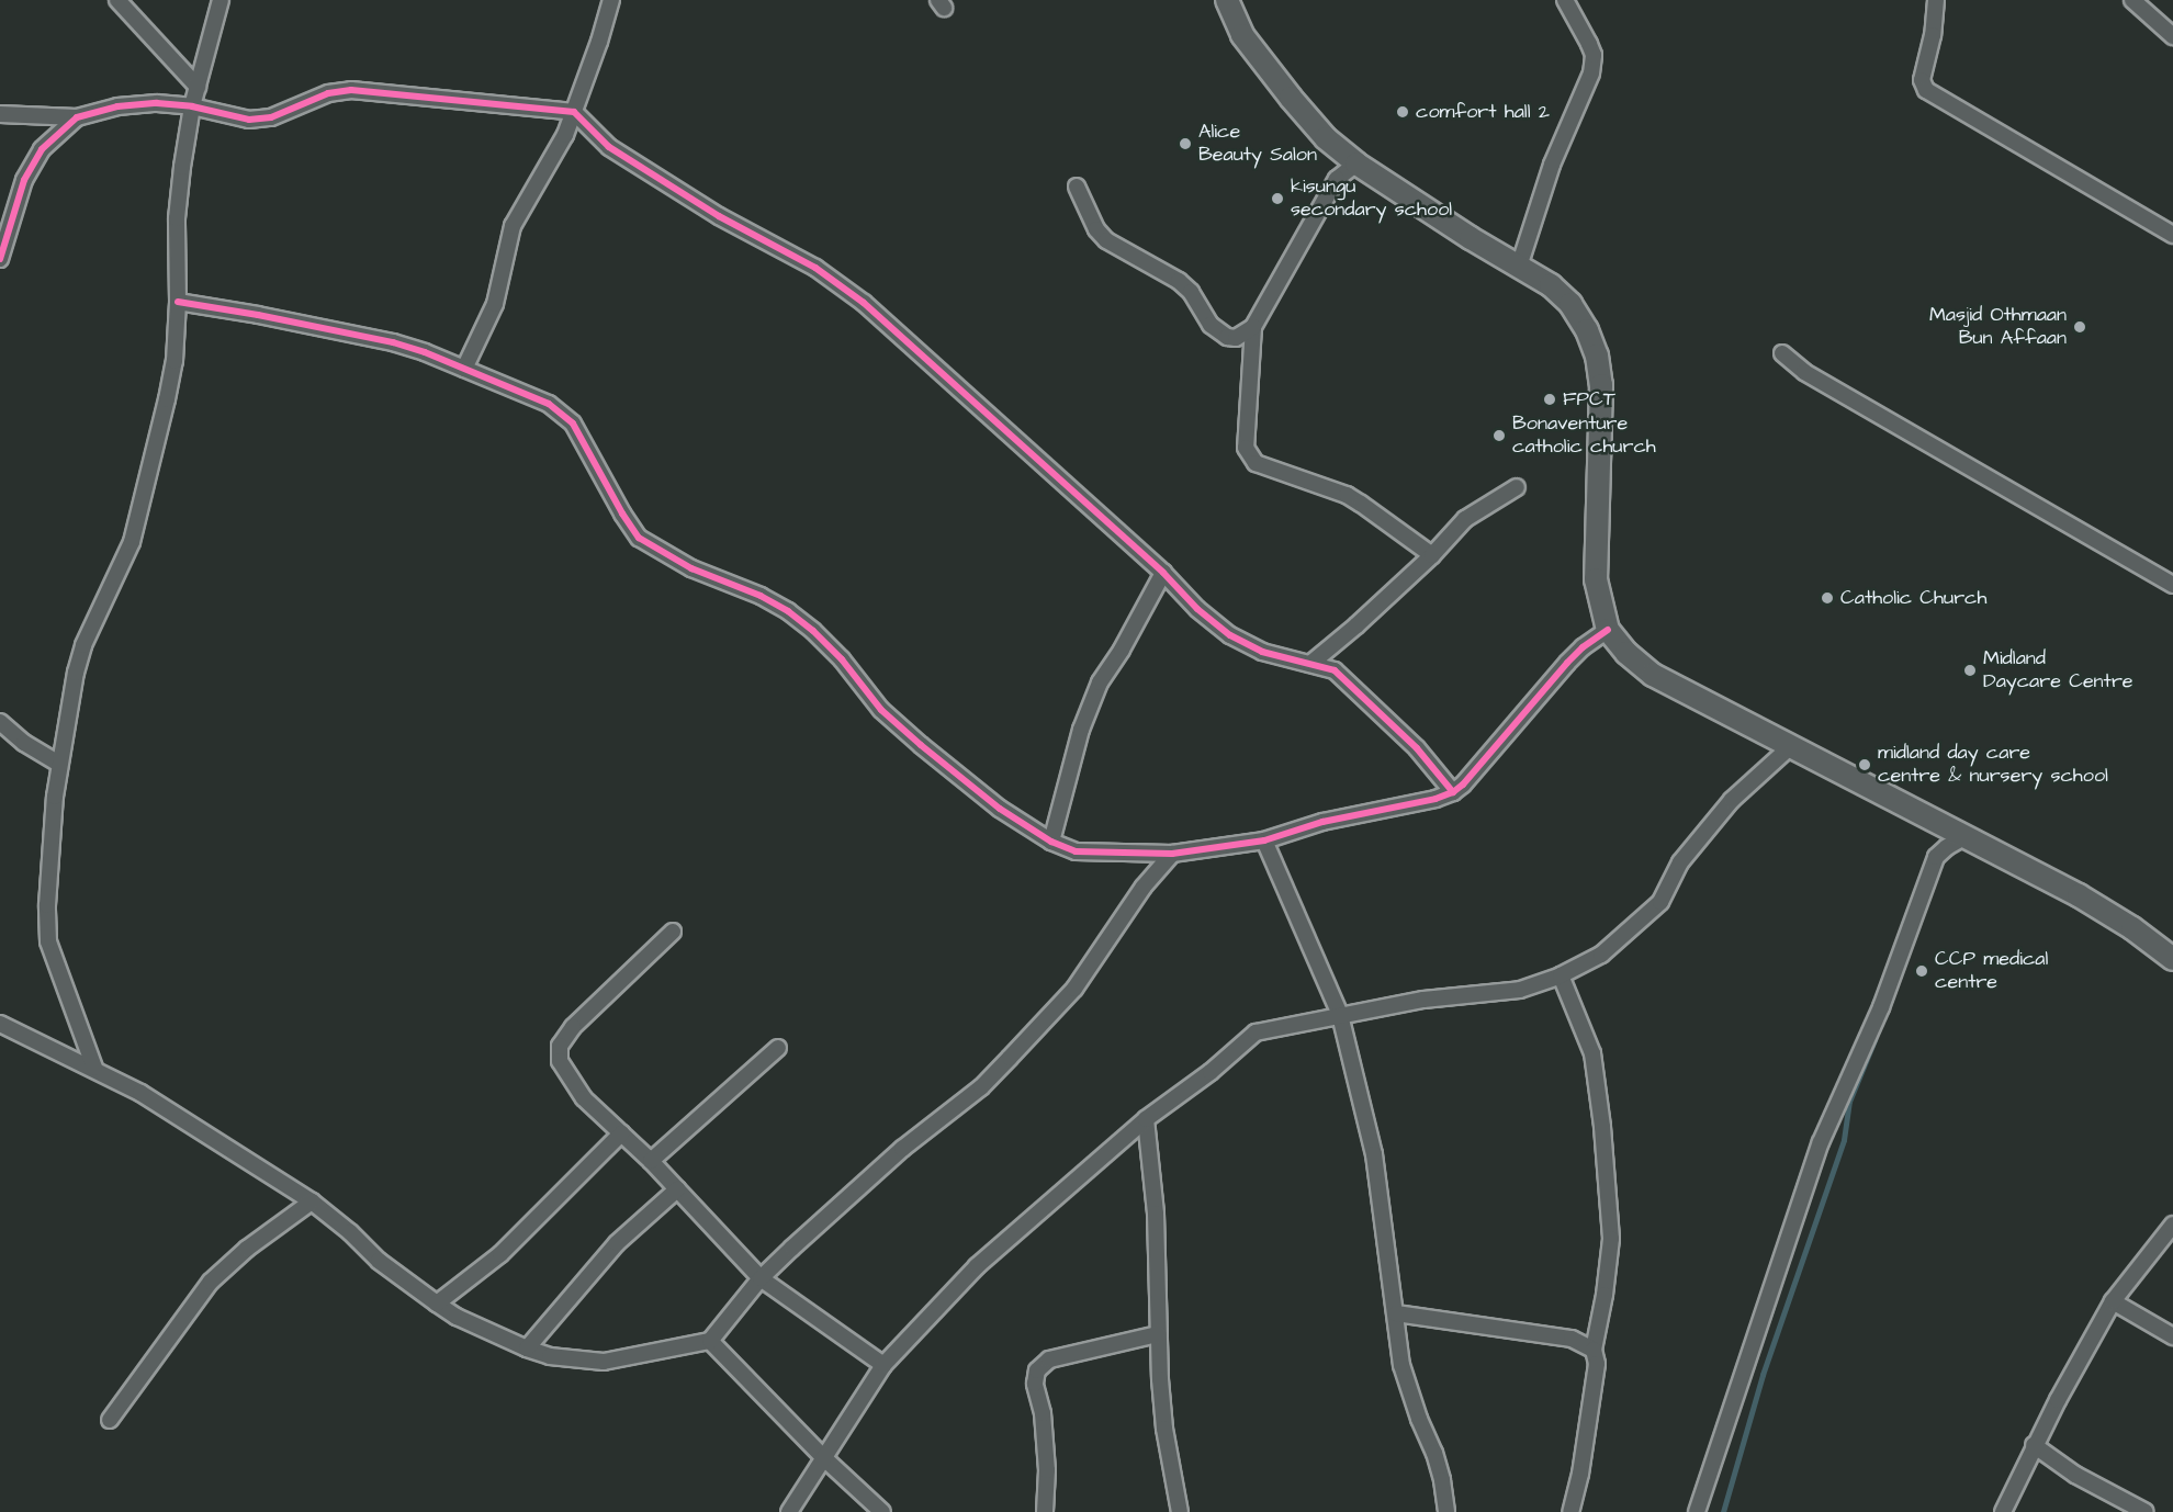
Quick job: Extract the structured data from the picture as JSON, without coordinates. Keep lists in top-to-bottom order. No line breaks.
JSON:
{"places":["comfort hall 2","Alice Beauty Salon","kisungu secondary school","Masjid Othmaan Bun Affaan","FPCT","Bonaventure catholic church","Catholic Church","Midland Daycare Centre","midland day care centre & nursery school","CCP medical centre"]}
